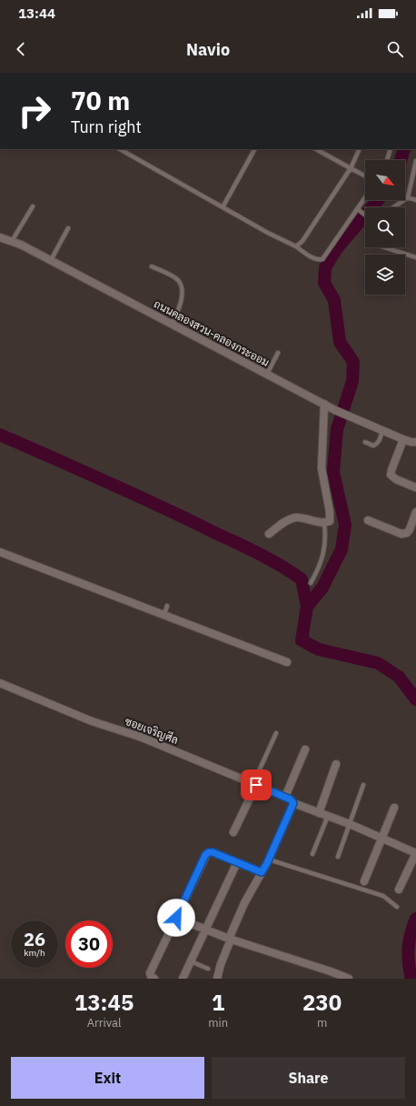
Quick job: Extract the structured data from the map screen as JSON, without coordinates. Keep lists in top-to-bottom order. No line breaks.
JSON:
{"streets":{"street":["ถนนคลองสวน-คลองกระออม","ซอยเจริญศีล"]},"north":"bottom right","page":{"status":"13:44","header":"Navio","turn":["70 m","Turn right"],"speed":"26 km/h","limit":"30","eta":["13:45","Arrival","1","min","230","m"],"buttons":["Exit","Share"]}}
